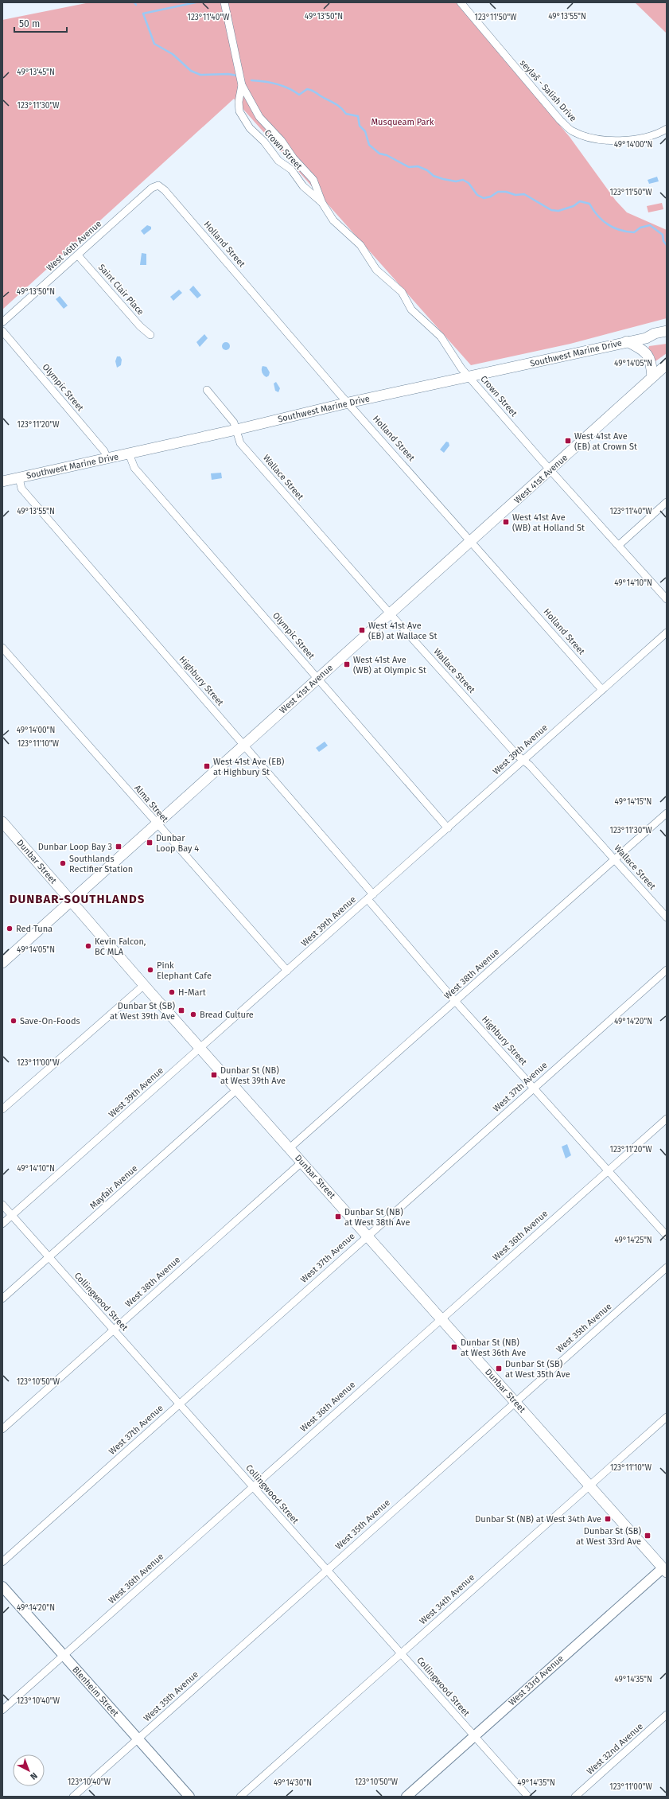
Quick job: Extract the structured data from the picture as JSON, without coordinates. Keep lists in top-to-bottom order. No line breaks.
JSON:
{"streets":{"main road":["Southwest Marine Drive","West 41st Avenue","Dunbar Street"],"street":["seyləš - Salish Drive","Crown Street","Holland Street","West 46th Avenue","Saint Clair Place","Olympic Street","Wallace Street","Highbury Street","West 39th Avenue","Alma Street","West 38th Avenue","West 37th Avenue","Mayfair Avenue","West 36th Avenue","Collingwood Street","West 35th Avenue","West 34th Avenue","West 33rd Avenue","Blenheim Street","West 32nd Avenue"]},"crossings":[["Crown Street","Southwest Marine Drive"],["Crown Street","West 41st Avenue"],["Holland Street","West 46th Avenue"],["Holland Street","Southwest Marine Drive"],["Holland Street","West 41st Avenue"],["Holland Street","West 39th Avenue"],["West 46th Avenue","Saint Clair Place"],["Southwest Marine Drive","Olympic Street"],["Southwest Marine Drive","Wallace Street"],["Southwest Marine Drive","Highbury Street"],["Olympic Street","West 41st Avenue"],["Olympic Street","West 39th Avenue"],["Wallace Street","West 41st Avenue"],["Wallace Street","West 39th Avenue"],["Wallace Street","West 38th Avenue"],["West 41st Avenue","Highbury Street"],["West 41st Avenue","Alma Street"],["West 41st Avenue","Dunbar Street"],["Highbury Street","West 39th Avenue"],["Highbury Street","West 38th Avenue"],["Highbury Street","West 37th Avenue"],["Highbury Street","West 36th Avenue"],["West 39th Avenue","Alma Street"],["West 39th Avenue","Dunbar Street"],["West 39th Avenue","Collingwood Street"],["Dunbar Street","West 38th Avenue"],["Dunbar Street","West 37th Avenue"],["Dunbar Street","Mayfair Avenue"],["Dunbar Street","West 36th Avenue"],["Dunbar Street","West 35th Avenue"],["Dunbar Street","West 34th Avenue"],["Dunbar Street","West 33rd Avenue"],["West 38th Avenue","Collingwood Street"],["West 37th Avenue","Collingwood Street"],["Mayfair Avenue","Collingwood Street"],["West 36th Avenue","Collingwood Street"],["West 36th Avenue","Blenheim Street"],["Collingwood Street","West 35th Avenue"],["Collingwood Street","West 34th Avenue"],["Collingwood Street","West 33rd Avenue"],["West 35th Avenue","Blenheim Street"]],"districts":["DUNBAR-SOUTHLANDS"],"parks":["Musqueam Park"],"places":{"transit":["West 41st Ave (EB) at Crown St","West 41st Ave (WB) at Holland St","West 41st Ave (EB) at Wallace St","West 41st Ave (WB) at Olympic St","West 41st Ave (EB) at Highbury St","Dunbar Loop Bay 4","Dunbar Loop Bay 3","Dunbar St (SB) at West 39th Ave","Dunbar St (NB) at West 39th Ave","Dunbar St (NB) at West 38th Ave","Dunbar St (NB) at West 36th Ave","Dunbar St (SB) at West 35th Ave","Dunbar St (NB) at West 34th Ave","Dunbar St (SB) at West 33rd Ave"],"other":["Southlands Rectifier Station","Red Tuna","Kevin Falcon, BC MLA","Pink Elephant Cafe","H-Mart","Bread Culture","Save-On-Foods"]},"scale_bar":"50 m","north":"bottom right","coordinates":["49°13'50\"N","49°13'55\"N","123°11'40\"W","123°11'50\"W","49°13'45\"N","123°11'30\"W","49°14'00\"N","49°14'05\"N","123°11'20\"W","49°14'10\"N","123°11'10\"W","49°14'15\"N","49°14'20\"N","123°11'00\"W","49°14'25\"N","123°10'50\"W","49°14'35\"N","123°10'40\"W","49°14'30\"N"]}
